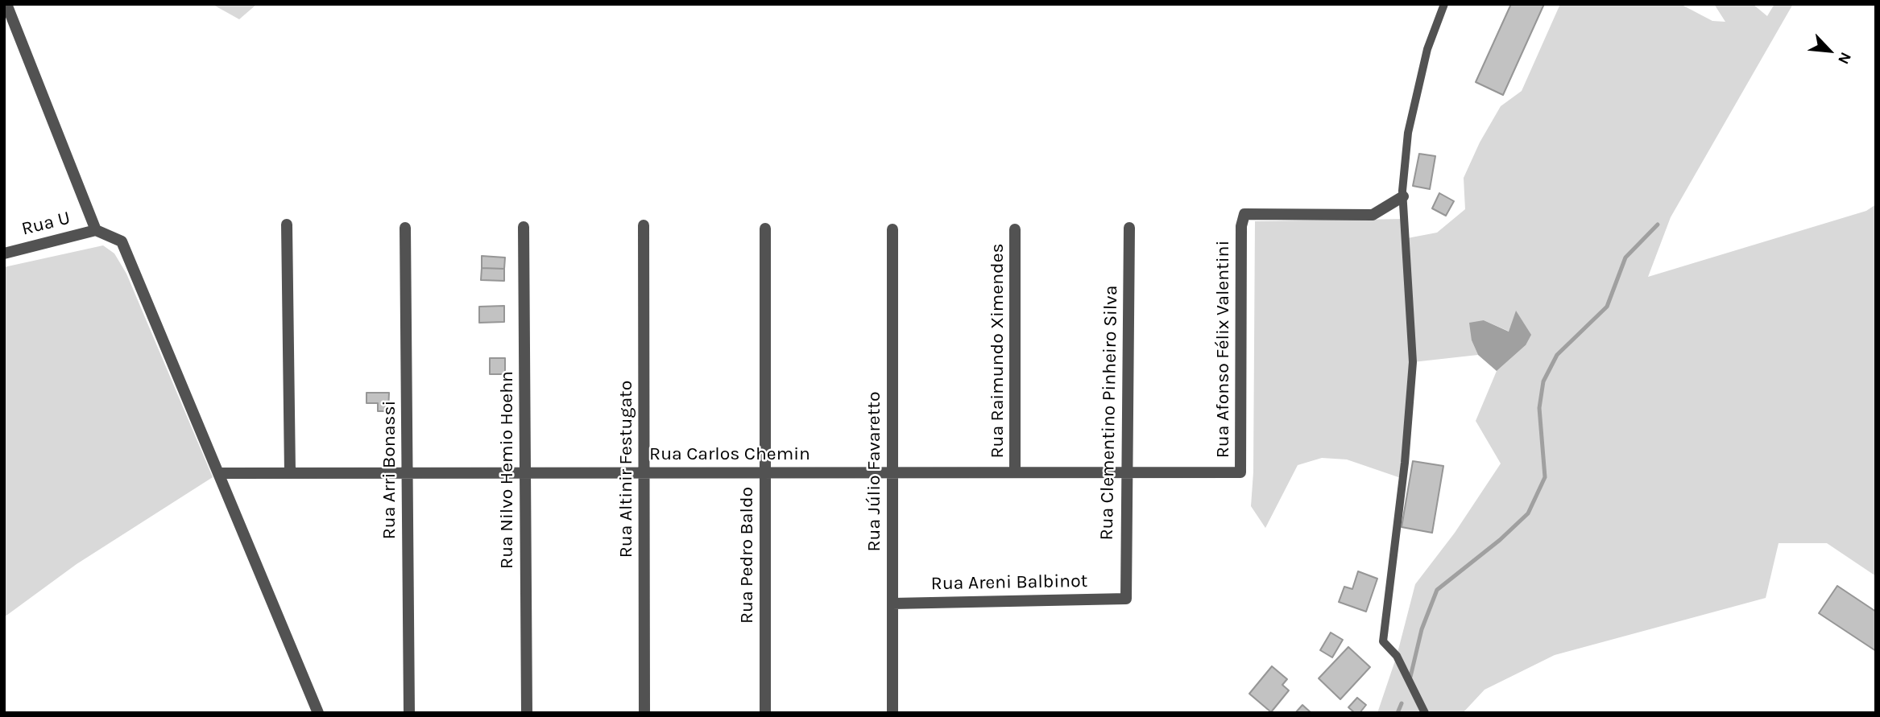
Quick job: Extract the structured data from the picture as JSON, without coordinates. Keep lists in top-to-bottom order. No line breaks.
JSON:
{"streets":{"street":["Rua U","Rua Afonso Félix Valentini","Rua Raimundo Ximendes","Rua Clementino Pinheiro Silva","Rua Carlos Chemin","Rua Altinir Festugato","Rua Arri Bonassi","Rua Nilvo Hemio Hoehn","Rua Júlio Favaretto","Rua Pedro Baldo","Rua Areni Balbinot"]},"crossings":[["Rua Afonso Félix Valentini","Rua Carlos Chemin"],["Rua Raimundo Ximendes","Rua Carlos Chemin"],["Rua Clementino Pinheiro Silva","Rua Carlos Chemin"],["Rua Clementino Pinheiro Silva","Rua Areni Balbinot"],["Rua Carlos Chemin","Rua Altinir Festugato"],["Rua Carlos Chemin","Rua Arri Bonassi"],["Rua Carlos Chemin","Rua Nilvo Hemio Hoehn"],["Rua Carlos Chemin","Rua Júlio Favaretto"],["Rua Carlos Chemin","Rua Pedro Baldo"],["Rua Júlio Favaretto","Rua Areni Balbinot"]],"north":"bottom right"}
